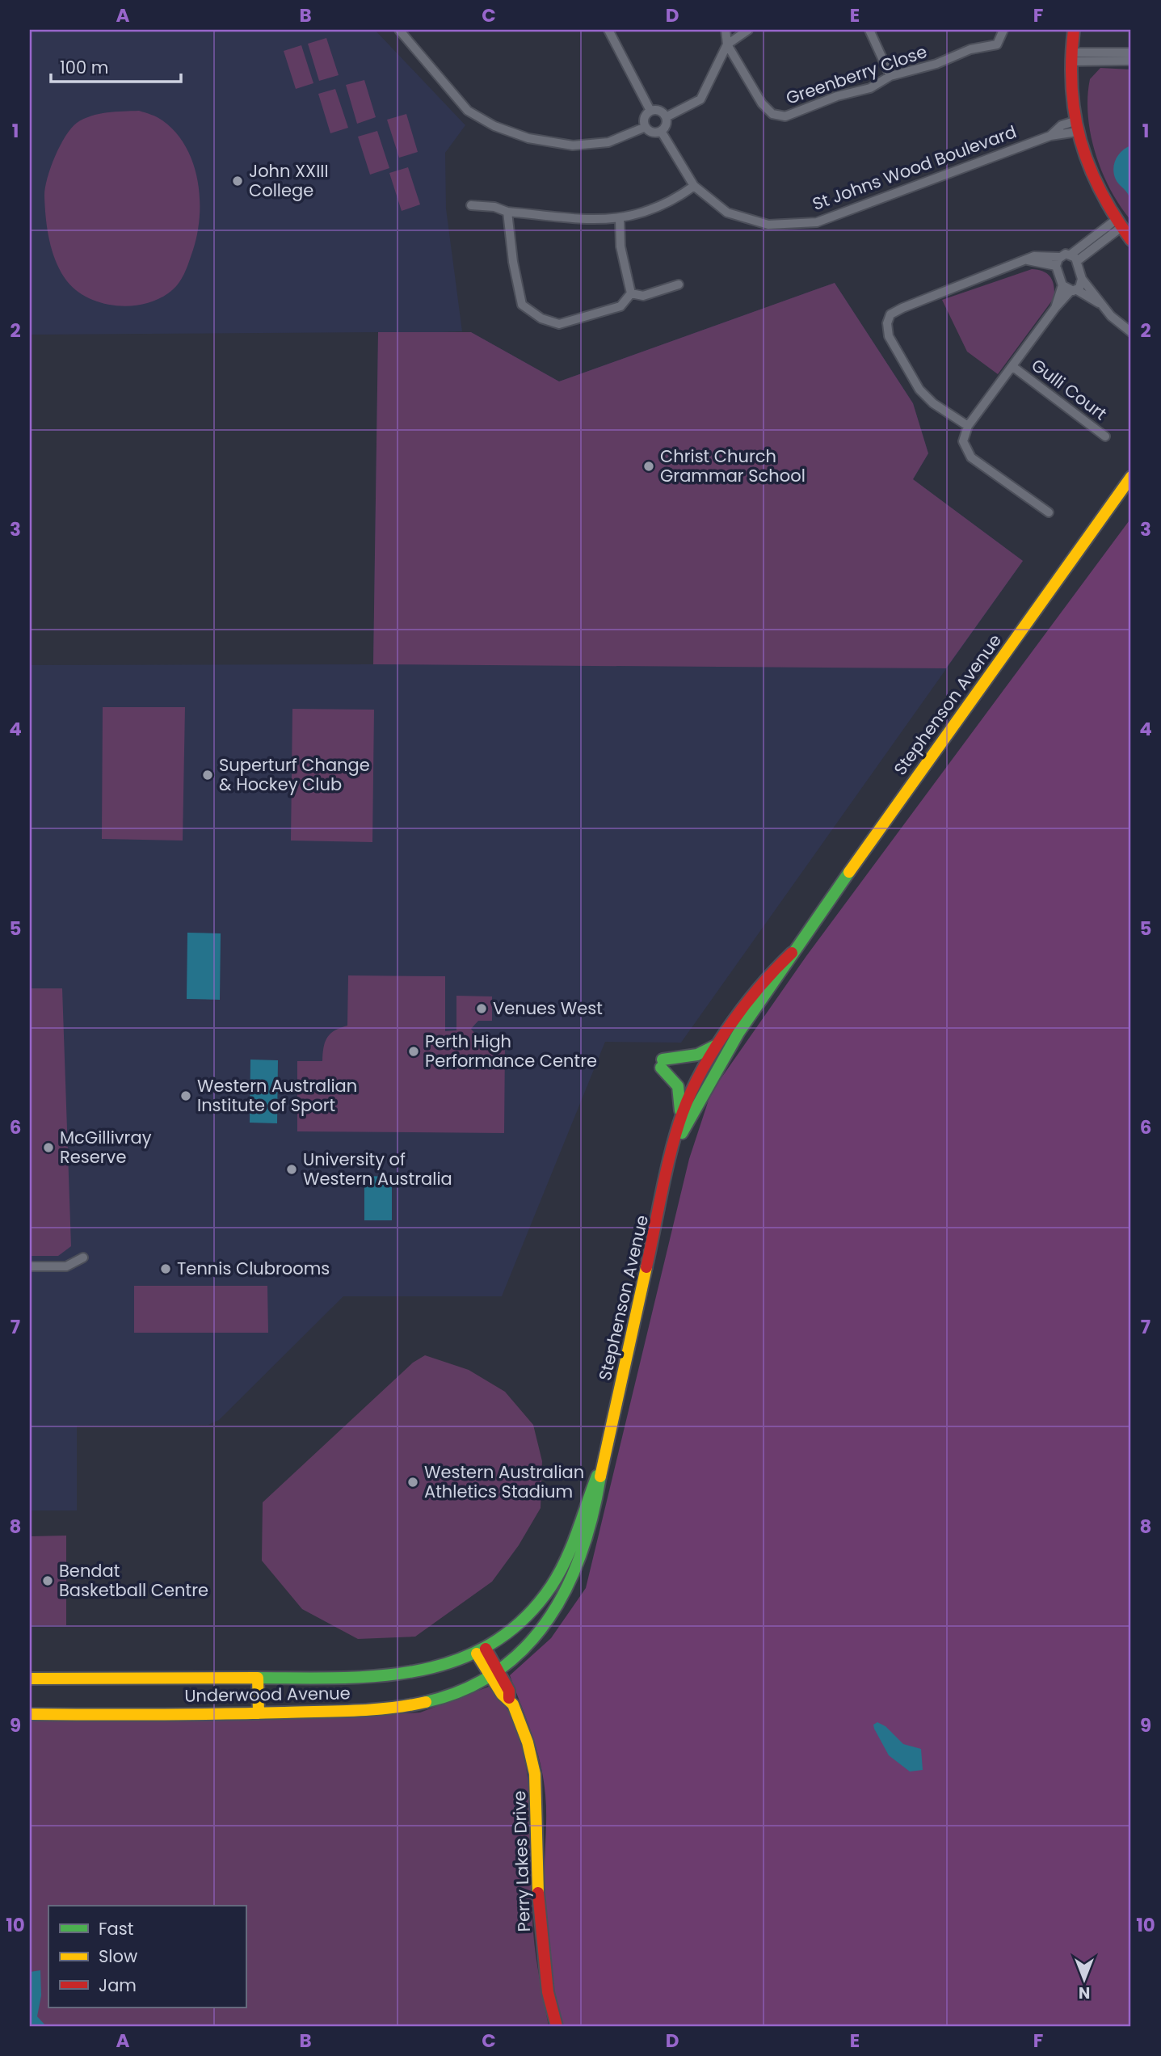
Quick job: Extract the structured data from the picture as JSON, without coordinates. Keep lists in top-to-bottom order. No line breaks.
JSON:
{"streets":{"main road":["Stephenson Avenue","Underwood Avenue","Perry Lakes Drive"],"street":["Greenberry Close","St Johns Wood Boulevard","Gulli Court"]},"crossings":[["Stephenson Avenue","Underwood Avenue"],["Stephenson Avenue","Perry Lakes Drive"],["Underwood Avenue","Perry Lakes Drive"]],"places":["John XXIII College","Christ Church Grammar School","Superturf Change & Hockey Club","Venues West","Perth High Performance Centre","Western Australian Institute of Sport","McGillivray Reserve","University of Western Australia","Tennis Clubrooms","Western Australian Athletics Stadium","Bendat Basketball Centre"],"legend":["Fast","Slow","Jam"],"scale_bar":"100 m","north":"bottom","grid":{"columns":["A","B","C","D","E","F"],"rows":["1","2","3","4","5","6","7","8","9","10"]}}
